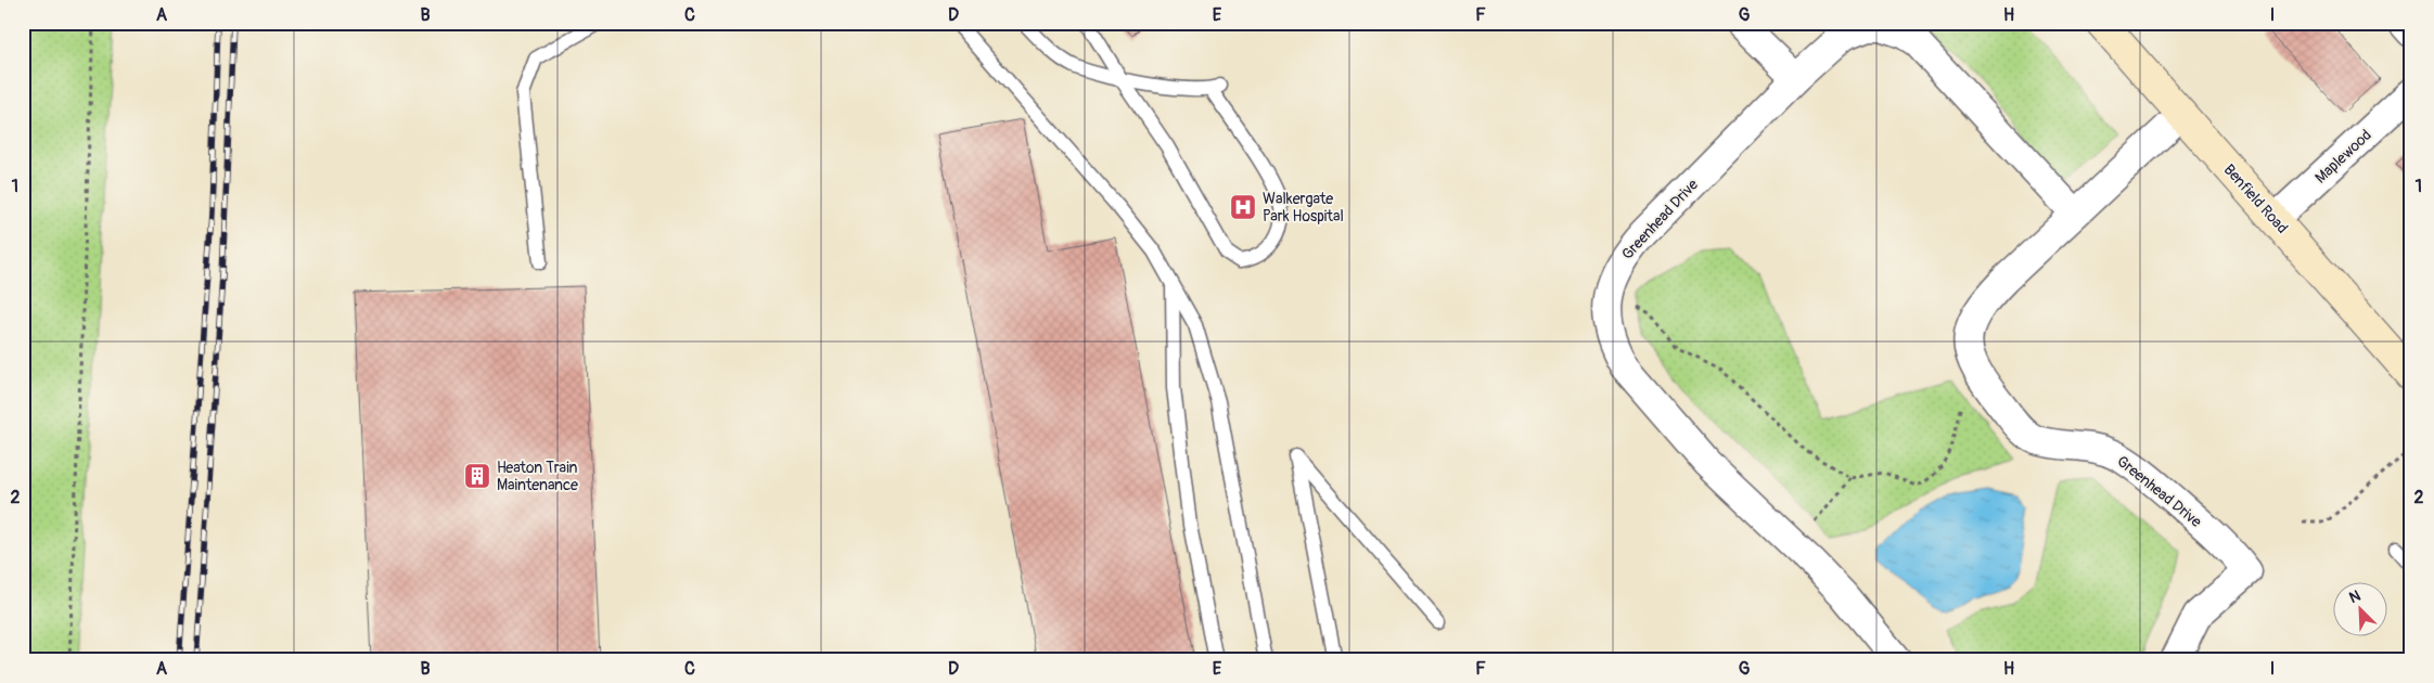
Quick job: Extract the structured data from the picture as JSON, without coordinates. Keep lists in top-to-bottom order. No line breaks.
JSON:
{"streets":{"street":["Maplewood","Benfield Road","Greenhead Drive"]},"crossings":[["Maplewood","Benfield Road"],["Benfield Road","Greenhead Drive"]],"places":{"hospital":["Walkergate Park Hospital"],"building":["Heaton Train Maintenance"]},"north":"top left","grid":{"columns":["A","B","C","D","E","F","G","H","I"],"rows":["1","2"]}}
